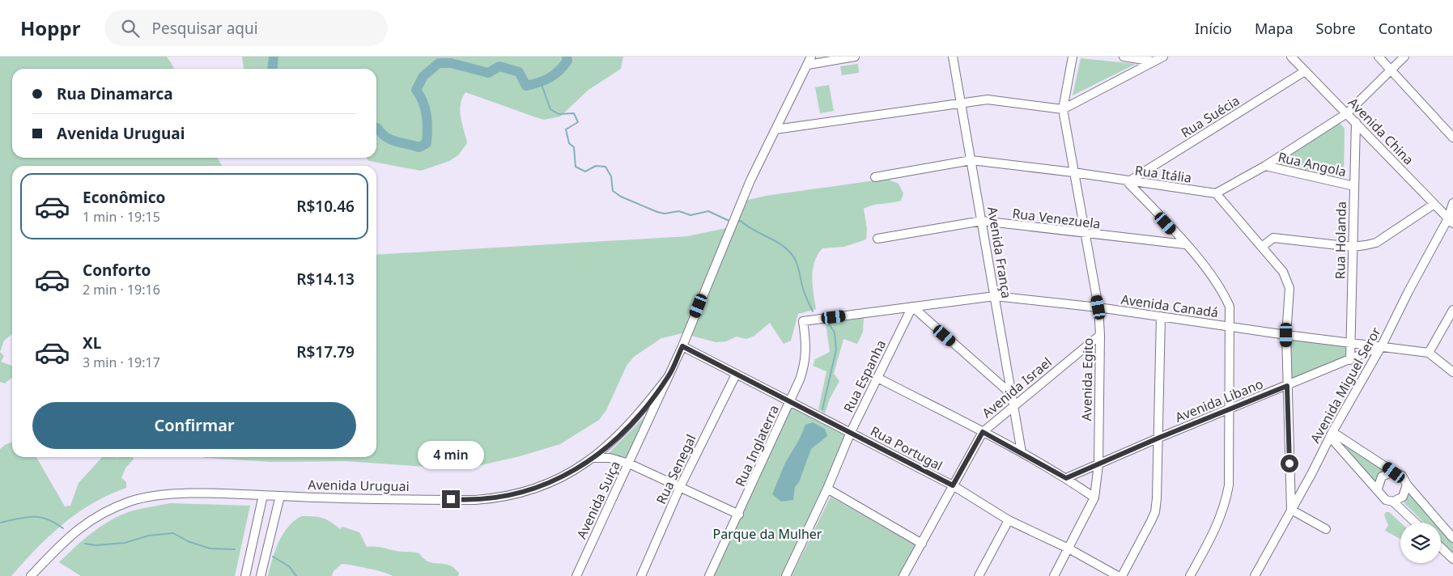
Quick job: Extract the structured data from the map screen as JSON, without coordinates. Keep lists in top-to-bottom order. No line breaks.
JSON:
{"streets":{"street":["Rua Suécia","Avenida China","Rua Angola","Rua Itália","Rua Venezuela","Rua Holanda","Avenida França","Avenida Canadá","Rua Espanha","Avenida Egito","Avenida Miguel Seror","Avenida Israel","Avenida Libano","Rua Inglaterra","Rua Portugal","Rua Senegal","Avenida Uruguai","Avenida Suiça"]},"crossings":[["Rua Suécia","Avenida China"],["Rua Suécia","Rua Itália"],["Avenida China","Rua Holanda"],["Avenida China","Avenida Miguel Seror"],["Rua Angola","Rua Holanda"],["Rua Itália","Avenida França"],["Rua Itália","Avenida Egito"],["Rua Venezuela","Avenida França"],["Rua Venezuela","Avenida Egito"],["Rua Holanda","Avenida Canadá"],["Rua Holanda","Avenida Libano"],["Avenida França","Avenida Canadá"],["Avenida França","Avenida Israel"],["Avenida Canadá","Rua Espanha"],["Avenida Canadá","Avenida Egito"],["Avenida Canadá","Avenida Miguel Seror"],["Avenida Canadá","Avenida Libano"],["Avenida Canadá","Rua Inglaterra"],["Rua Espanha","Rua Portugal"],["Avenida Egito","Avenida Israel"],["Avenida Egito","Avenida Libano"],["Avenida Egito","Rua Portugal"],["Avenida Miguel Seror","Avenida Libano"],["Avenida Israel","Rua Portugal"],["Rua Inglaterra","Rua Portugal"],["Rua Portugal","Rua Senegal"],["Rua Portugal","Avenida Suiça"],["Avenida Uruguai","Avenida Suiça"]],"parks":["Parque da Mulher"],"page":{"header":"Hoppr","search":"Pesquisar aqui","nav":["Início","Mapa","Sobre","Contato"],"banner":["Rua Dinamarca","Avenida Uruguai"],"list":[{"name":"Econômico","note":"1 min · 19:15","value":"R$10.46"},{"name":"Conforto","note":"2 min · 19:16","value":"R$14.13"},{"name":"XL","note":"3 min · 19:17","value":"R$17.79"}],"buttons":"Confirmar","bubble":"4 min"}}
